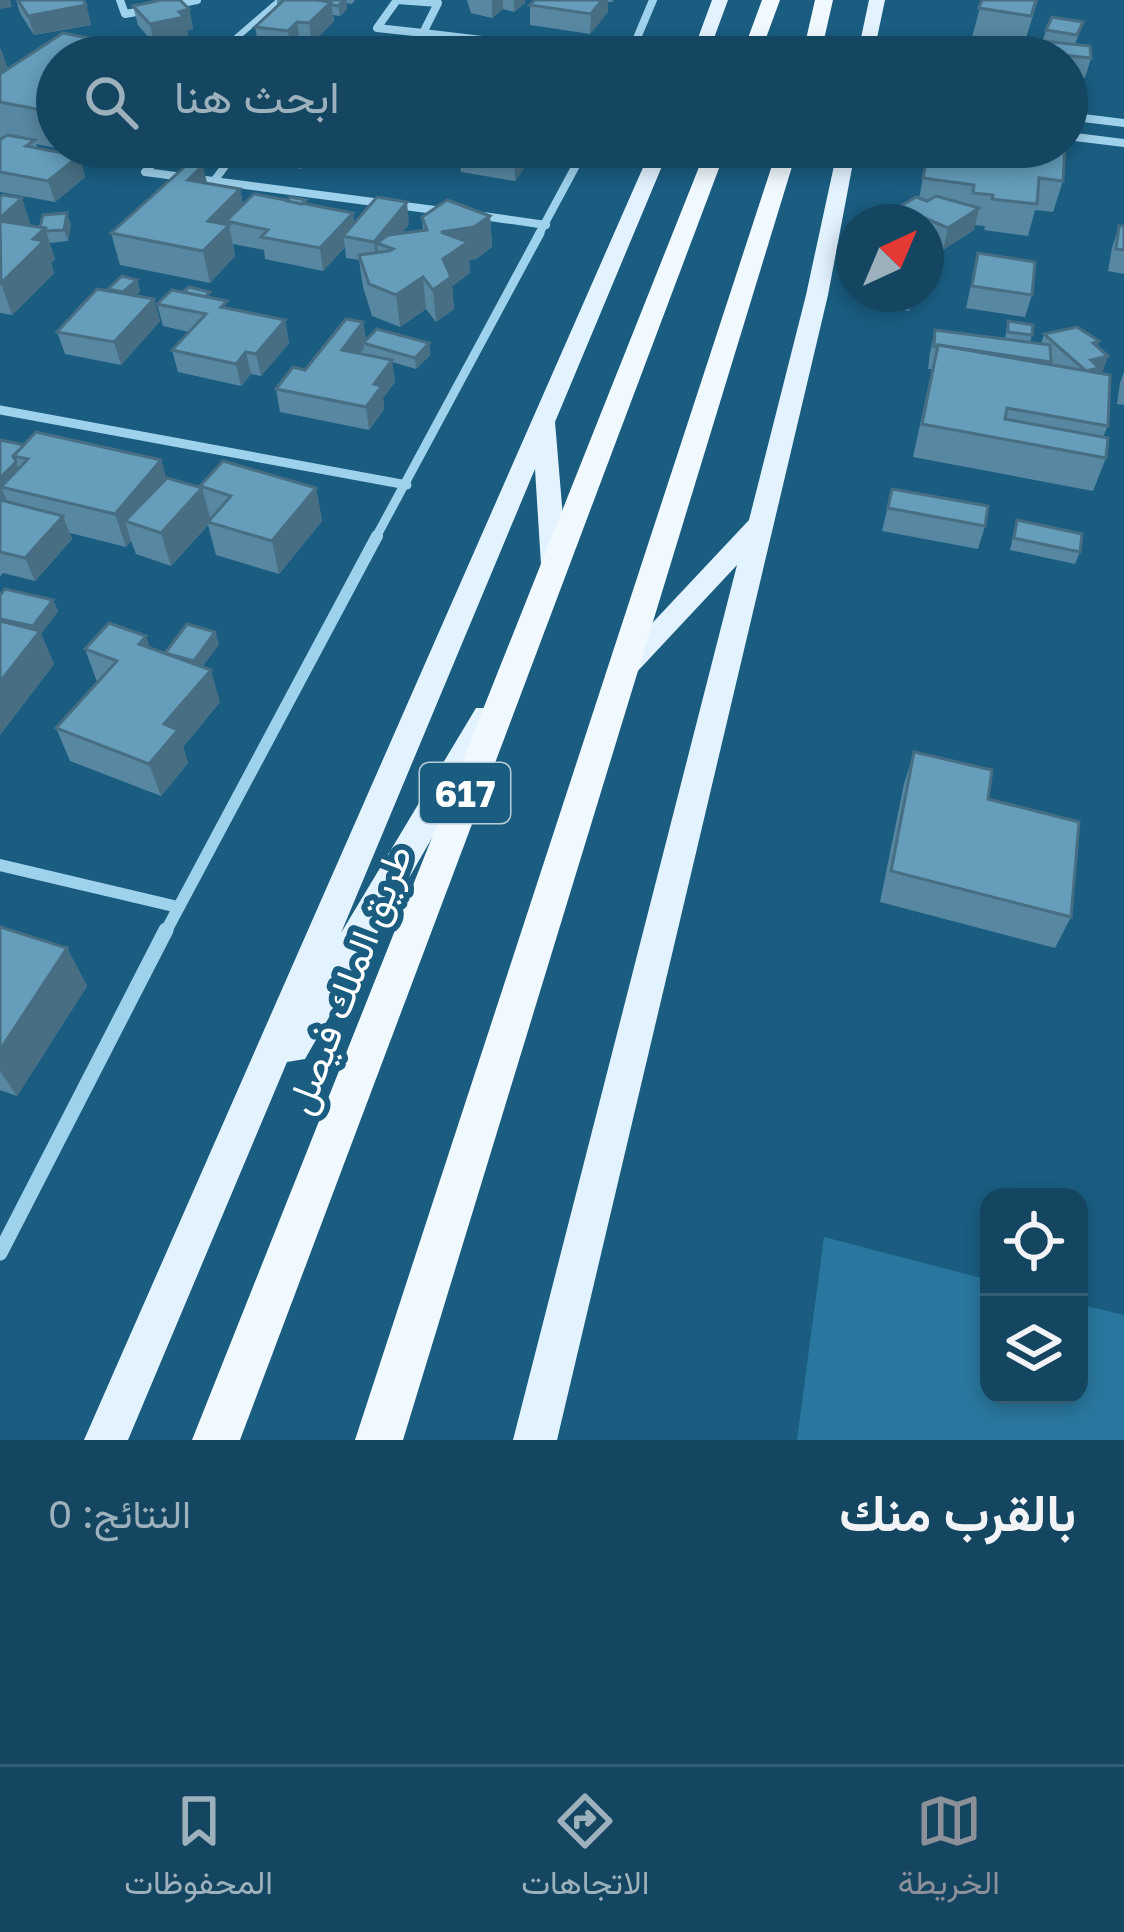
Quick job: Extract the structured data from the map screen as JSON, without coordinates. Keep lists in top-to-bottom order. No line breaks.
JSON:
{"streets":{"highway":["617","طريق الملك فيصل"]},"north":"top right","page":{"search":"ابحث هنا","heading":["بالقرب منك","النتائج: 0"],"nav":["الخريطة","الاتجاهات","المحفوظات"]}}
